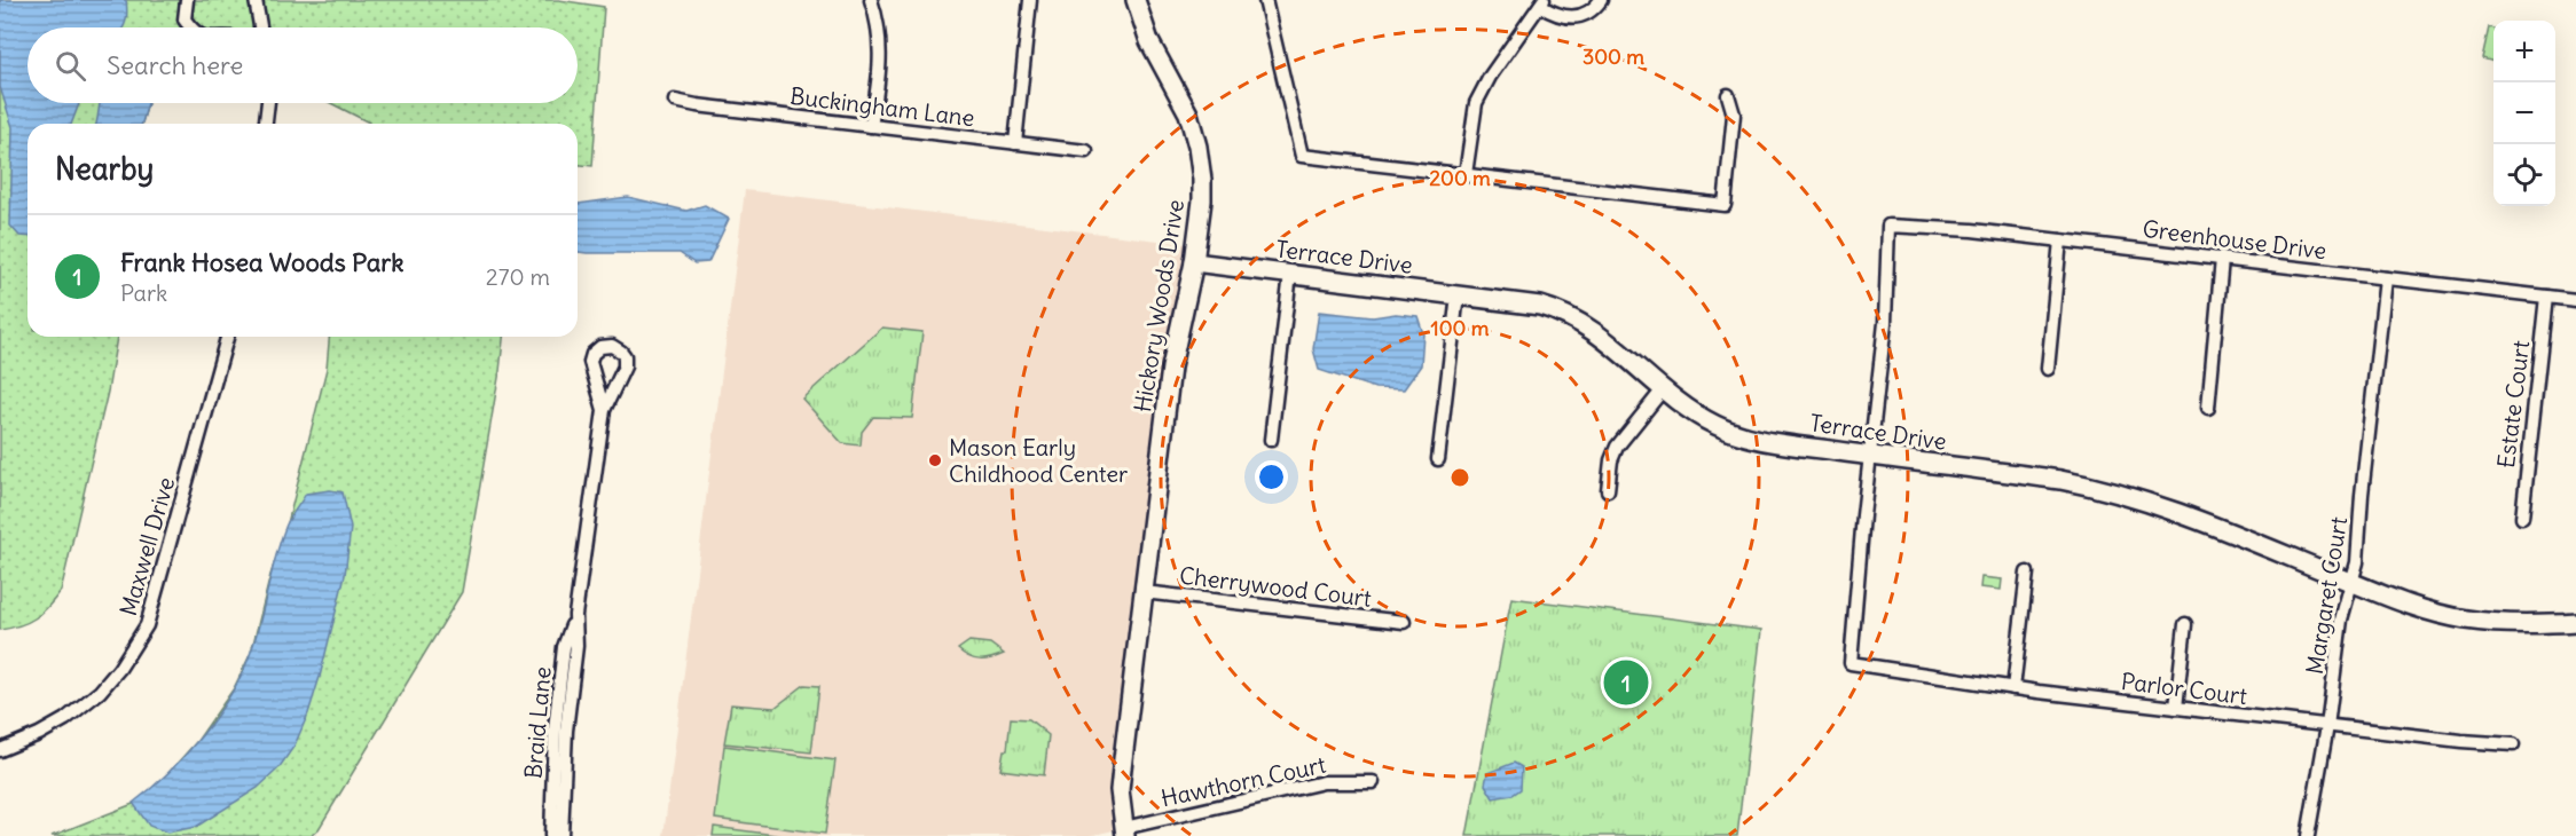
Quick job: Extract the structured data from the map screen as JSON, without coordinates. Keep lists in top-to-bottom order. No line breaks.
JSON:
{"streets":{"street":["Buckingham Lane","Greenhouse Drive","Terrace Drive","Hickory Woods Drive","Estate Court","Maxwell Drive","Cherrywood Court","Margaret Court","Parlor Court","Braid Lane","Hawthorn Court"]},"crossings":[["Greenhouse Drive","Terrace Drive"],["Greenhouse Drive","Estate Court"],["Greenhouse Drive","Margaret Court"],["Greenhouse Drive","Parlor Court"],["Terrace Drive","Hickory Woods Drive"],["Terrace Drive","Margaret Court"],["Terrace Drive","Parlor Court"],["Hickory Woods Drive","Cherrywood Court"],["Hickory Woods Drive","Hawthorn Court"],["Margaret Court","Parlor Court"]],"places":["Mason Early Childhood Center"],"page":{"map_buttons":["+","−"],"search":"Search here","heading":"Nearby","list":[{"mark":"1","name":"Frank Hosea Woods Park","note":"Park","value":"270 m"}],"pins":"1"},"rings":["300 m","200 m","100 m"]}
